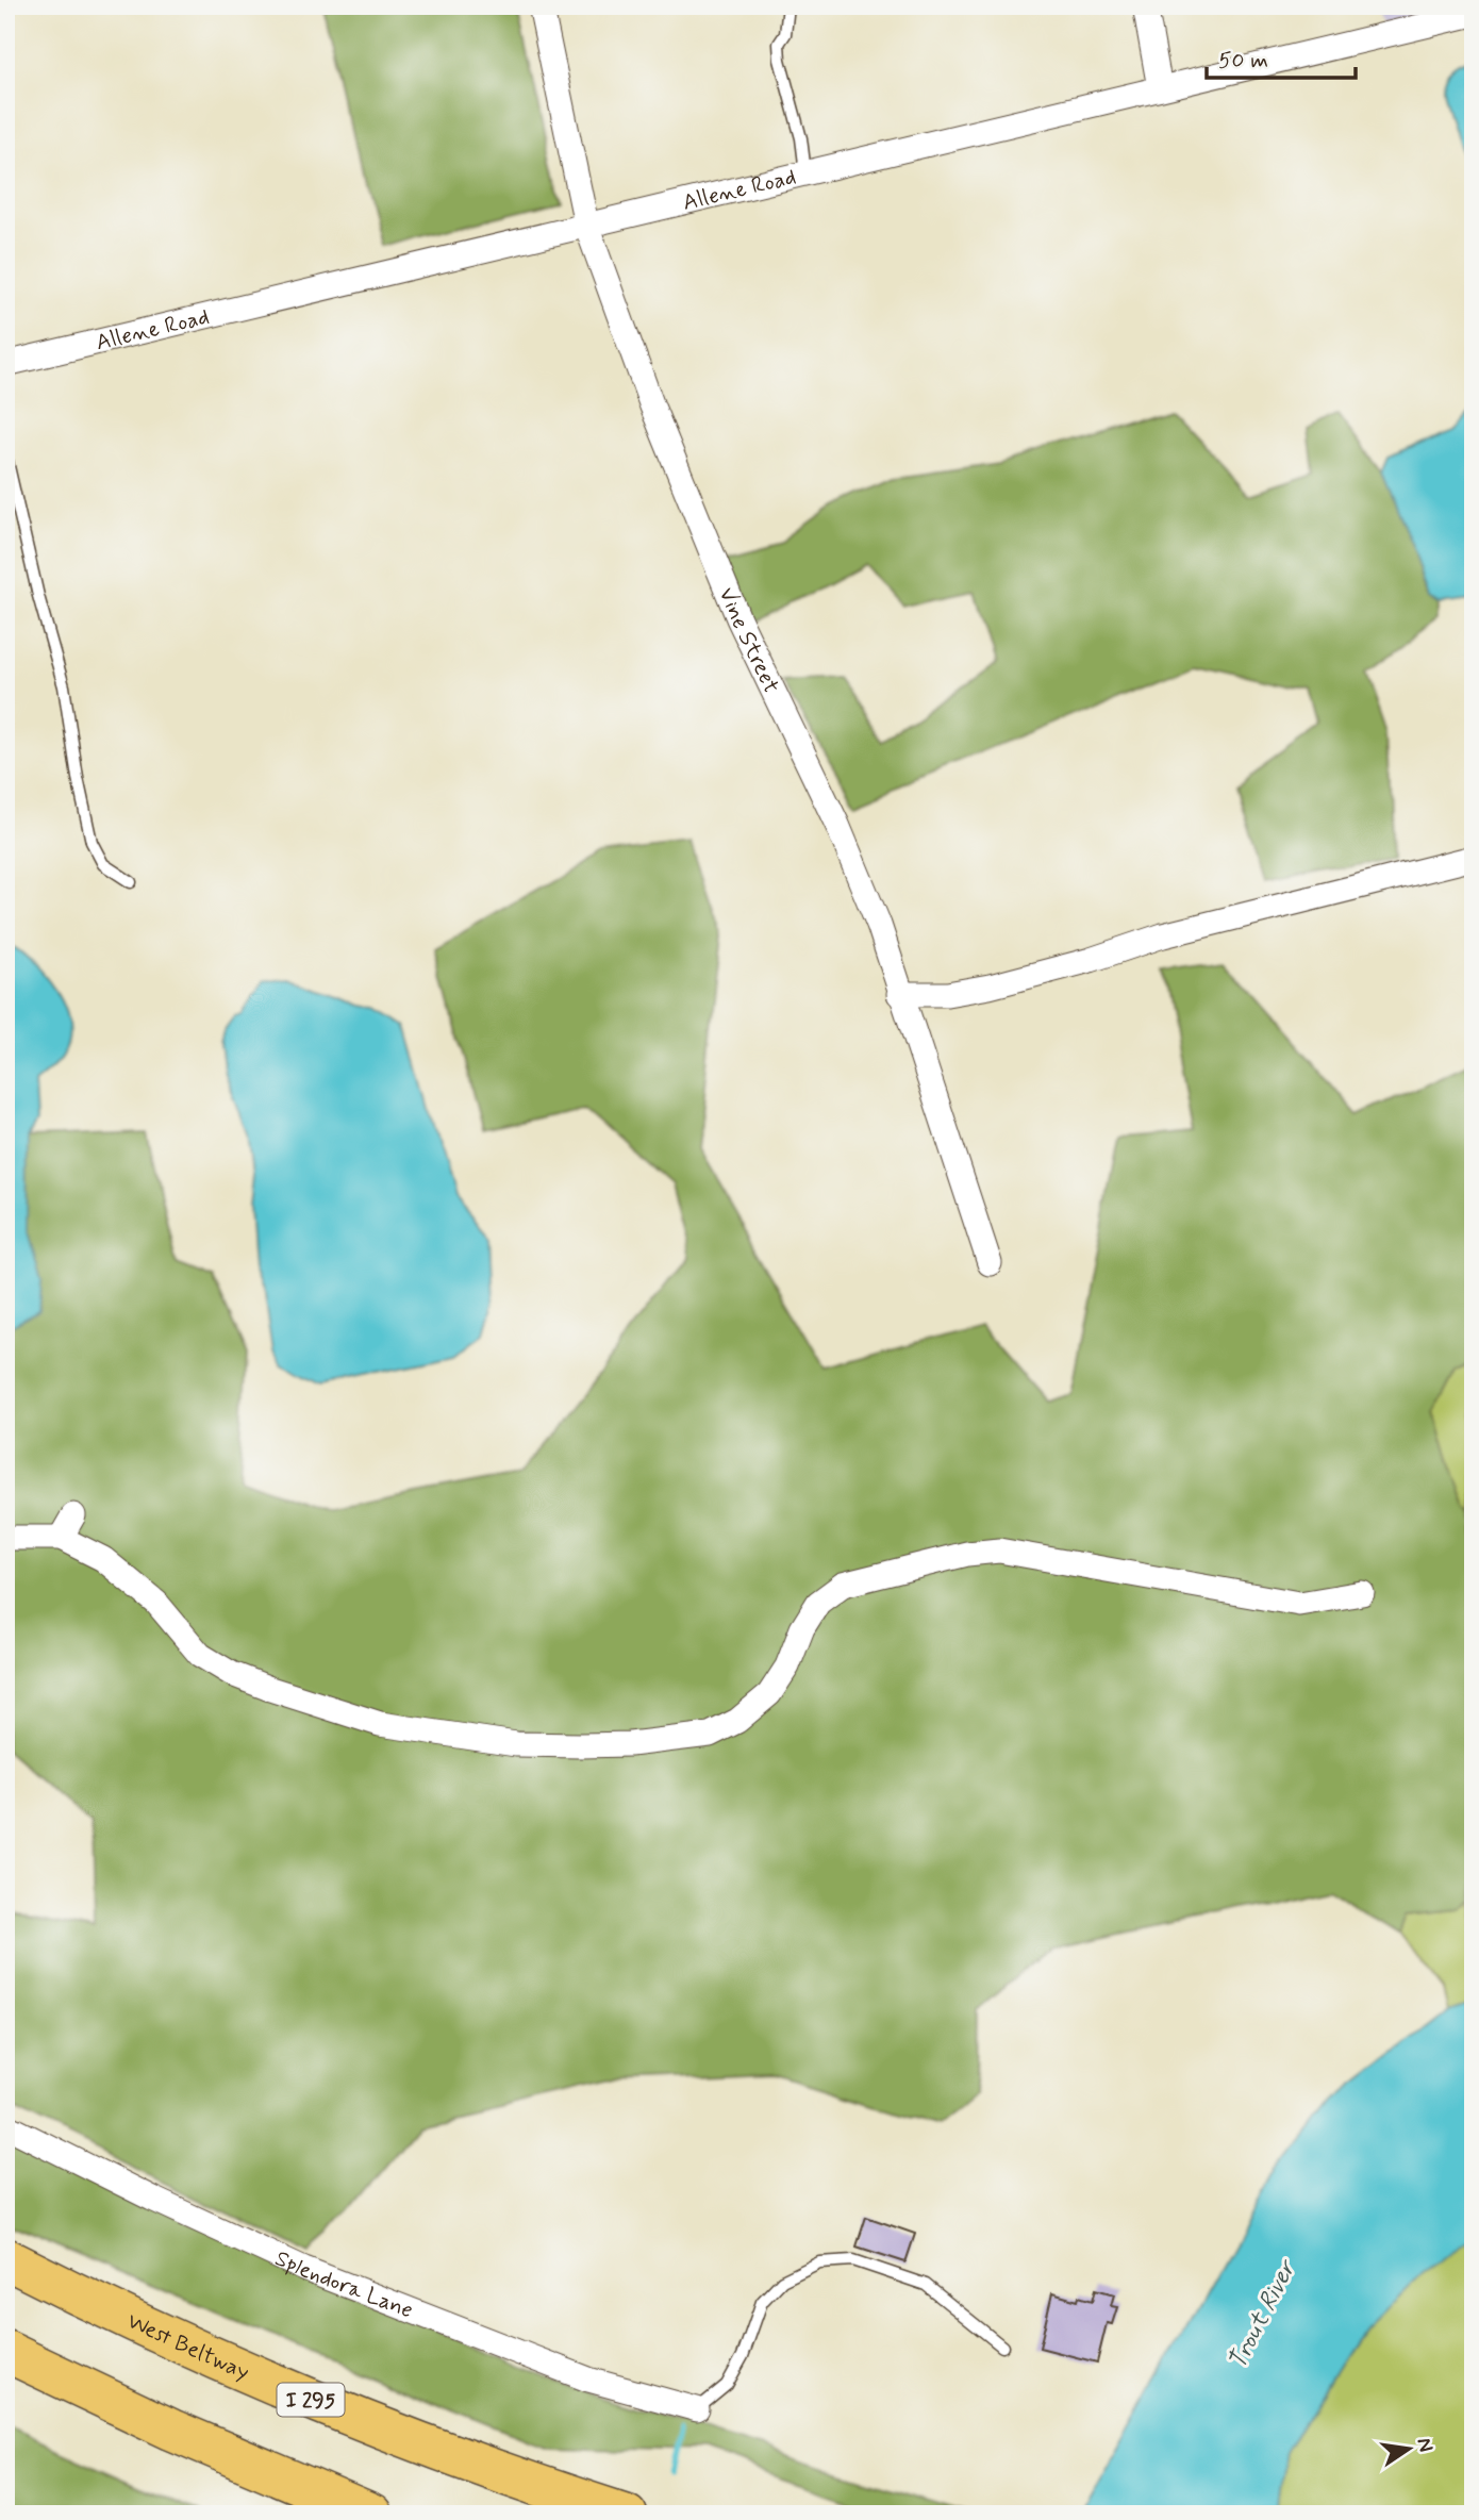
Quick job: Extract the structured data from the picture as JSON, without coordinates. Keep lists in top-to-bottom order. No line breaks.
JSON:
{"streets":{"highway":["West Beltway","I 295"],"street":["Allene Road","Vine Street","Splendora Lane"]},"crossings":[["Allene Road","Vine Street"]],"water":["Trout River"],"scale_bar":"50 m","north":"right"}
